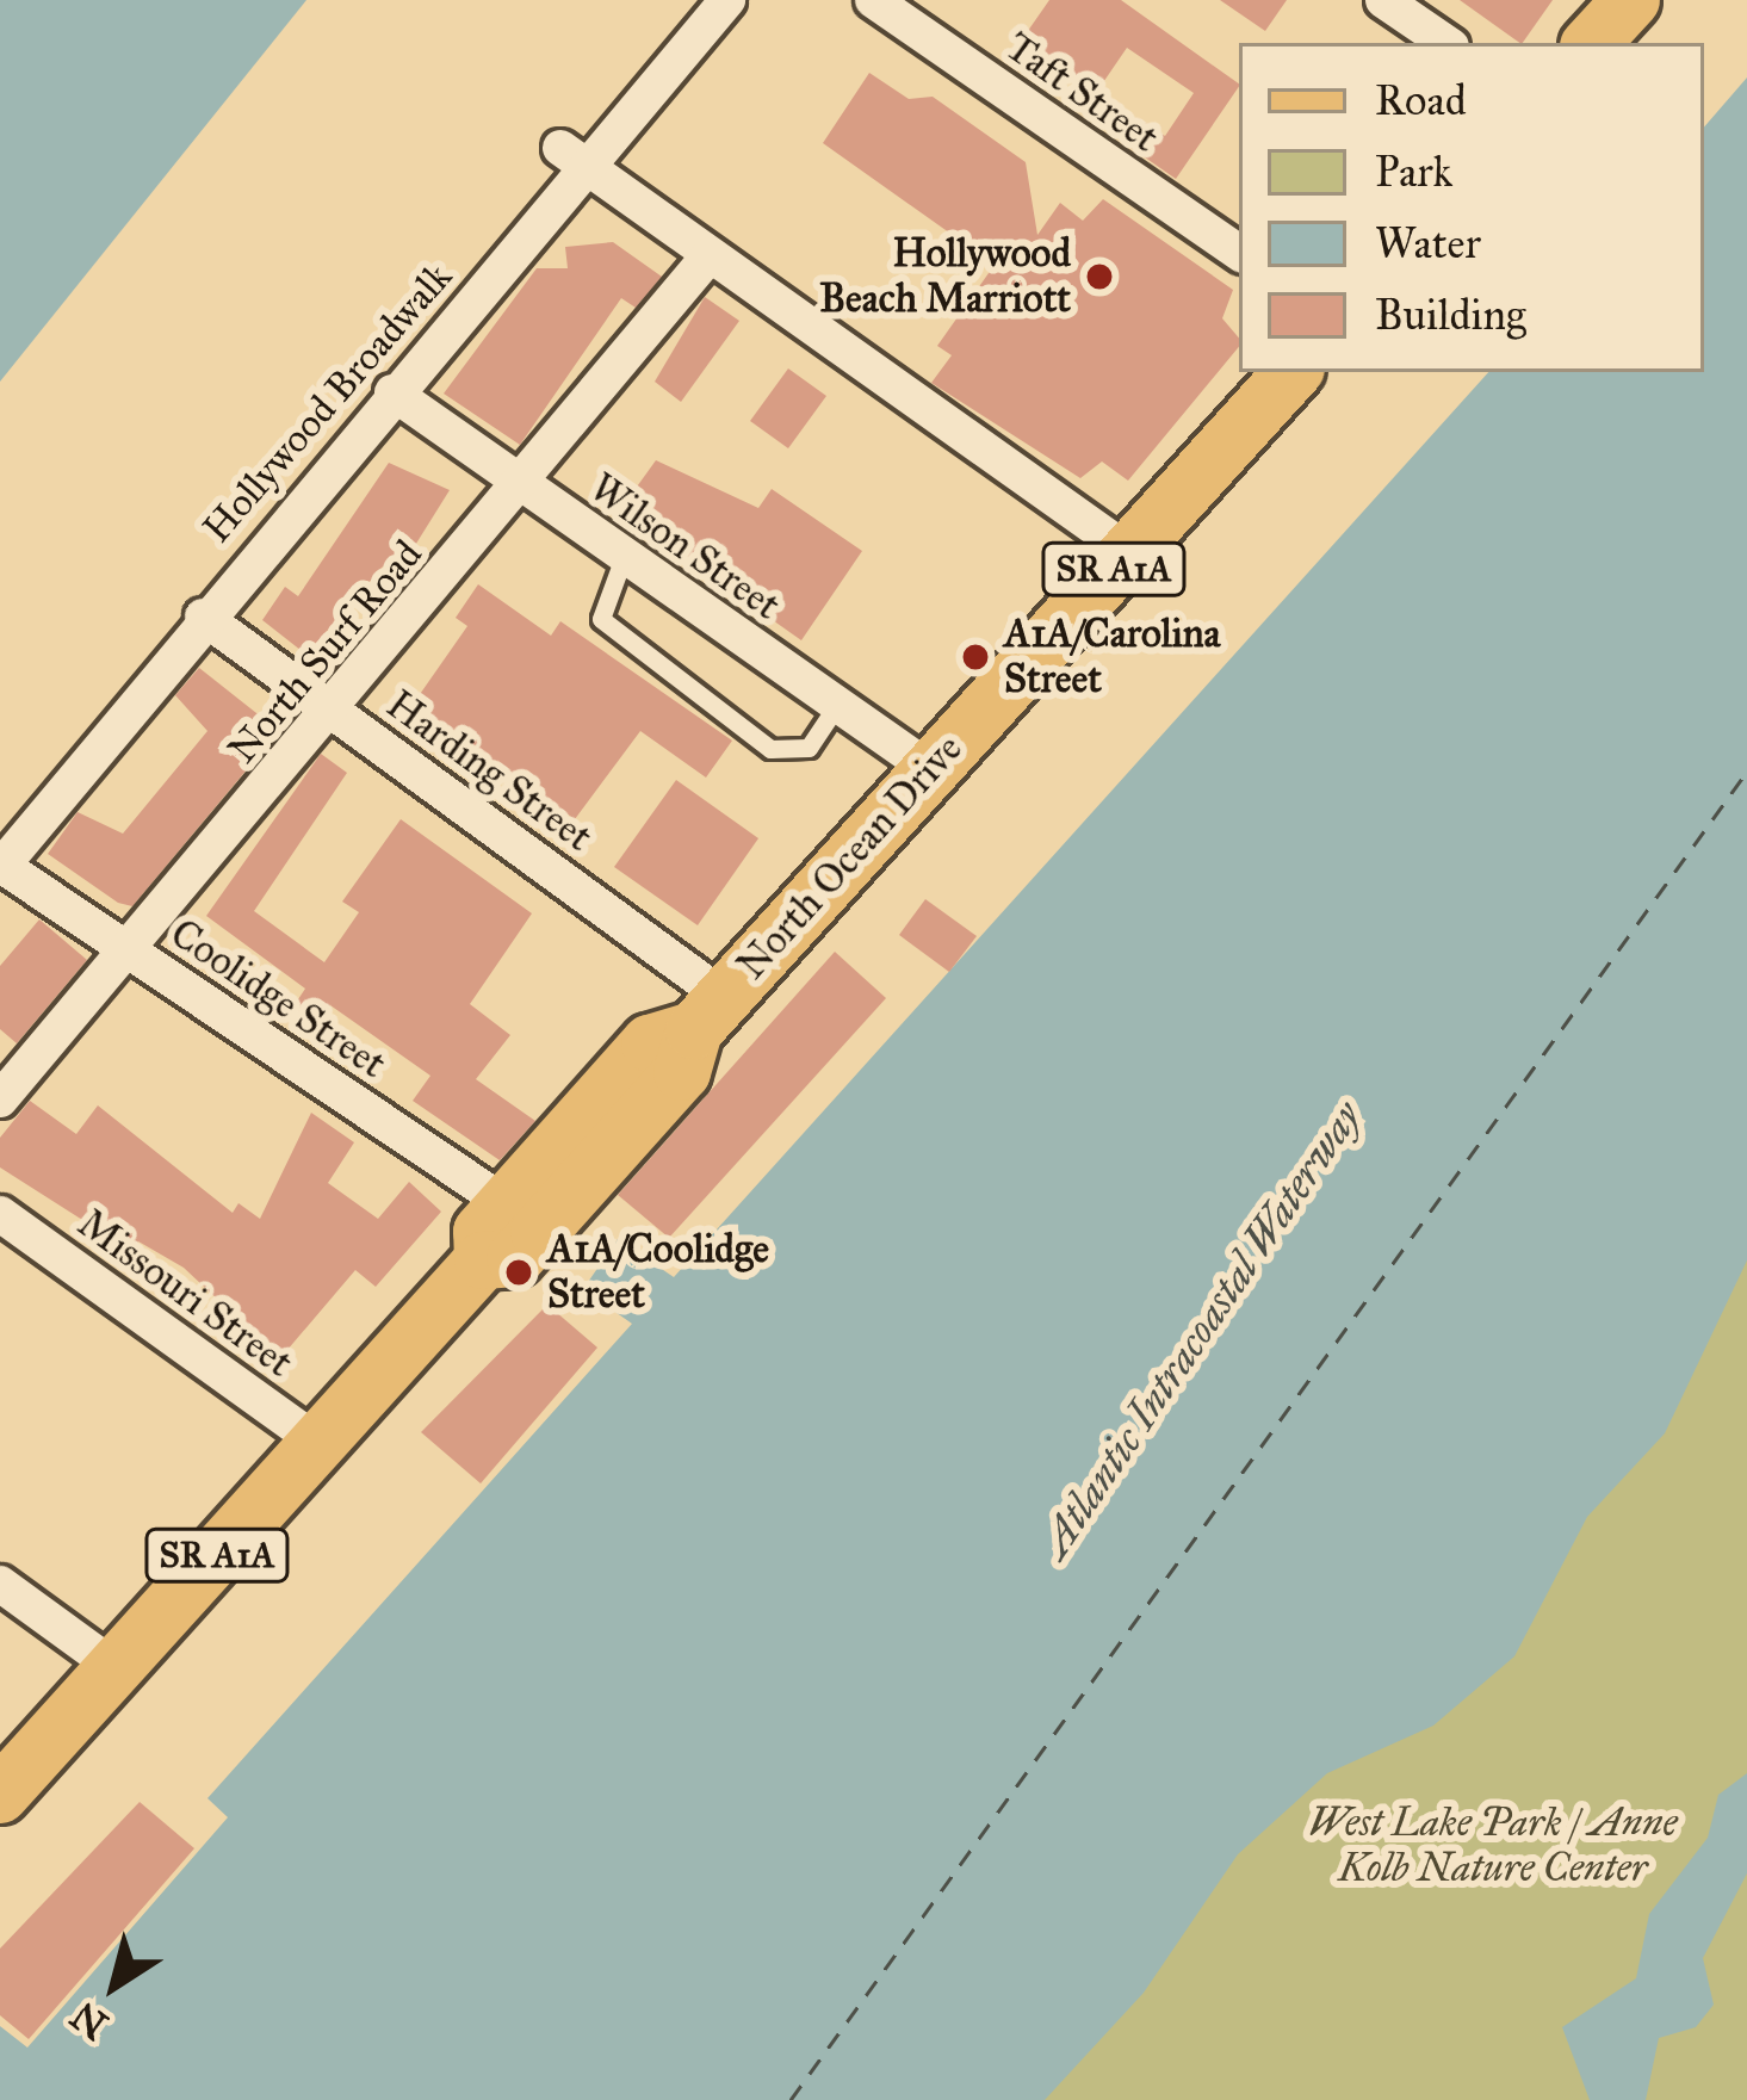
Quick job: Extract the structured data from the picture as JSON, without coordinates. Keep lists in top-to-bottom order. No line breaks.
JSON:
{"streets":{"main road":["SR A1A","North Ocean Drive"],"street":["Taft Street","Hollywood Broadwalk","Wilson Street","North Surf Road","Harding Street","Coolidge Street","Missouri Street"]},"crossings":[["Hollywood Broadwalk","Wilson Street"],["Hollywood Broadwalk","Harding Street"],["Hollywood Broadwalk","Coolidge Street"],["Wilson Street","North Surf Road"],["Wilson Street","North Ocean Drive"],["North Surf Road","Harding Street"],["North Surf Road","Coolidge Street"],["Harding Street","North Ocean Drive"],["North Ocean Drive","Coolidge Street"],["North Ocean Drive","Missouri Street"]],"water":["Atlantic Intracoastal Waterway"],"parks":["West Lake Park / Anne Kolb Nature Center"],"places":["Hollywood Beach Marriott","A1A/Carolina Street","A1A/Coolidge Street"],"legend":["Road","Park","Water","Building"],"north":"bottom left"}
